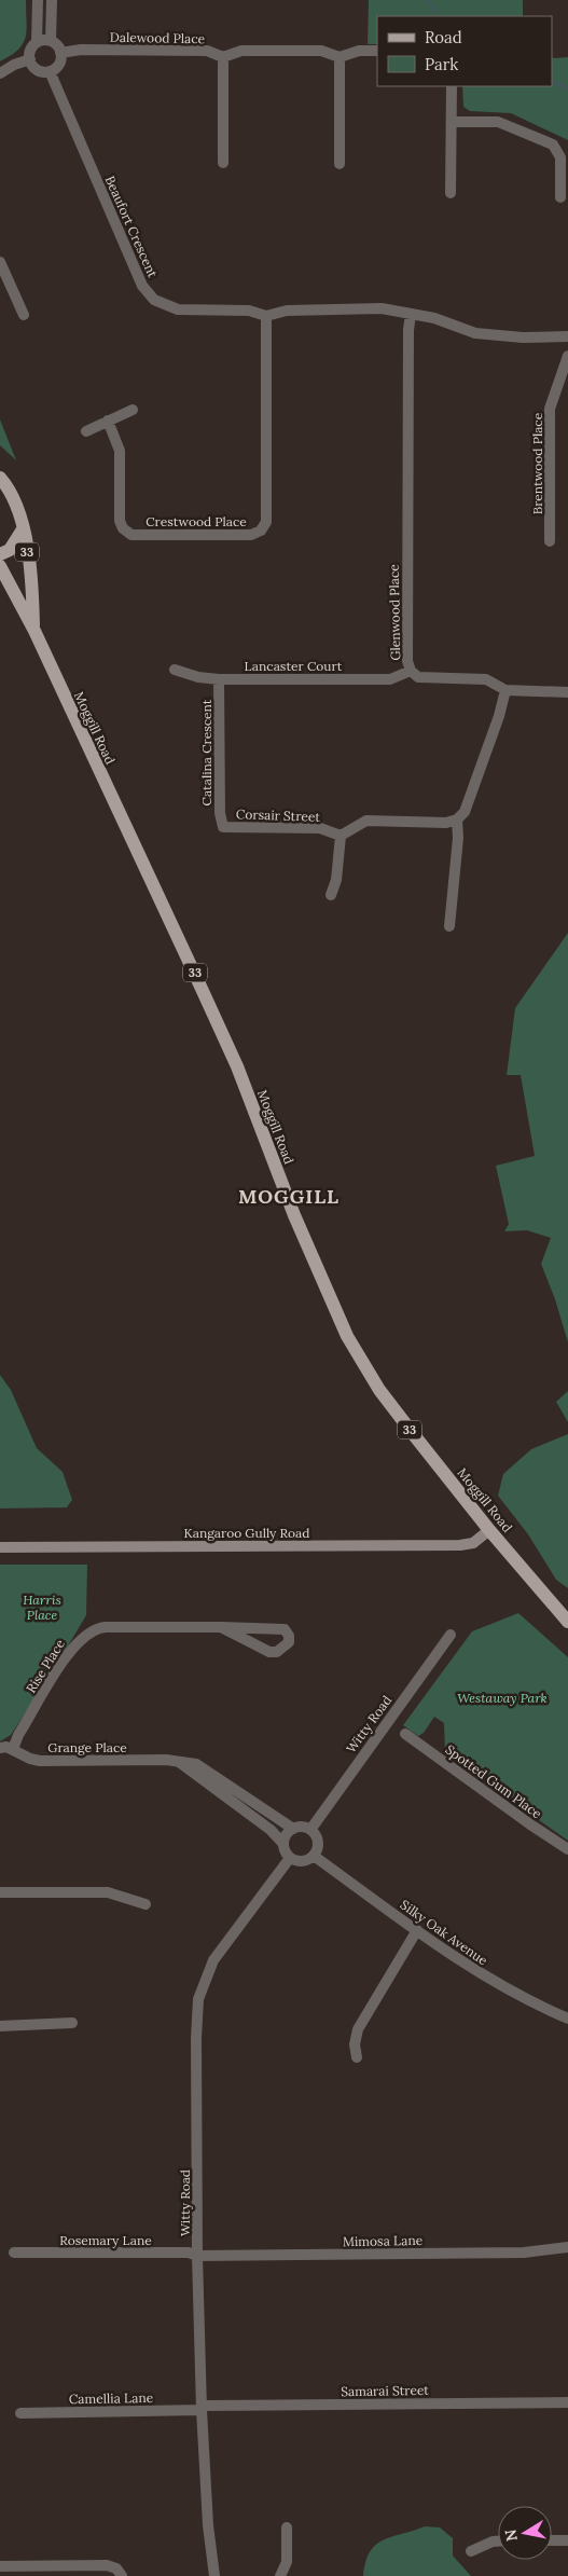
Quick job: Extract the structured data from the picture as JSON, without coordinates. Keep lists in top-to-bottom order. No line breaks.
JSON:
{"streets":{"main road":["33","Moggill Road","Kangaroo Gully Road"],"street":["Dalewood Place","Beaufort Crescent","Brentwood Place","Crestwood Place","Glenwood Place","Lancaster Court","Catalina Crescent","Corsair Street","Rise Place","Witty Road","Grange Place","Spotted Gum Place","Silky Oak Avenue","Rosemary Lane","Mimosa Lane","Samarai Street","Camellia Lane"]},"crossings":[["Dalewood Place","Beaufort Crescent"],["Beaufort Crescent","Crestwood Place"],["Beaufort Crescent","Glenwood Place"],["Glenwood Place","Lancaster Court"],["Lancaster Court","Catalina Crescent"],["Moggill Road","Kangaroo Gully Road"],["Catalina Crescent","Corsair Street"],["Rise Place","Grange Place"],["Witty Road","Grange Place"],["Witty Road","Silky Oak Avenue"],["Witty Road","Rosemary Lane"],["Witty Road","Mimosa Lane"],["Witty Road","Samarai Street"],["Witty Road","Camellia Lane"],["Grange Place","Silky Oak Avenue"],["Rosemary Lane","Mimosa Lane"],["Samarai Street","Camellia Lane"]],"districts":["MOGGILL"],"parks":["Harris Place","Westaway Park"],"legend":["Road","Park"],"north":"left"}
